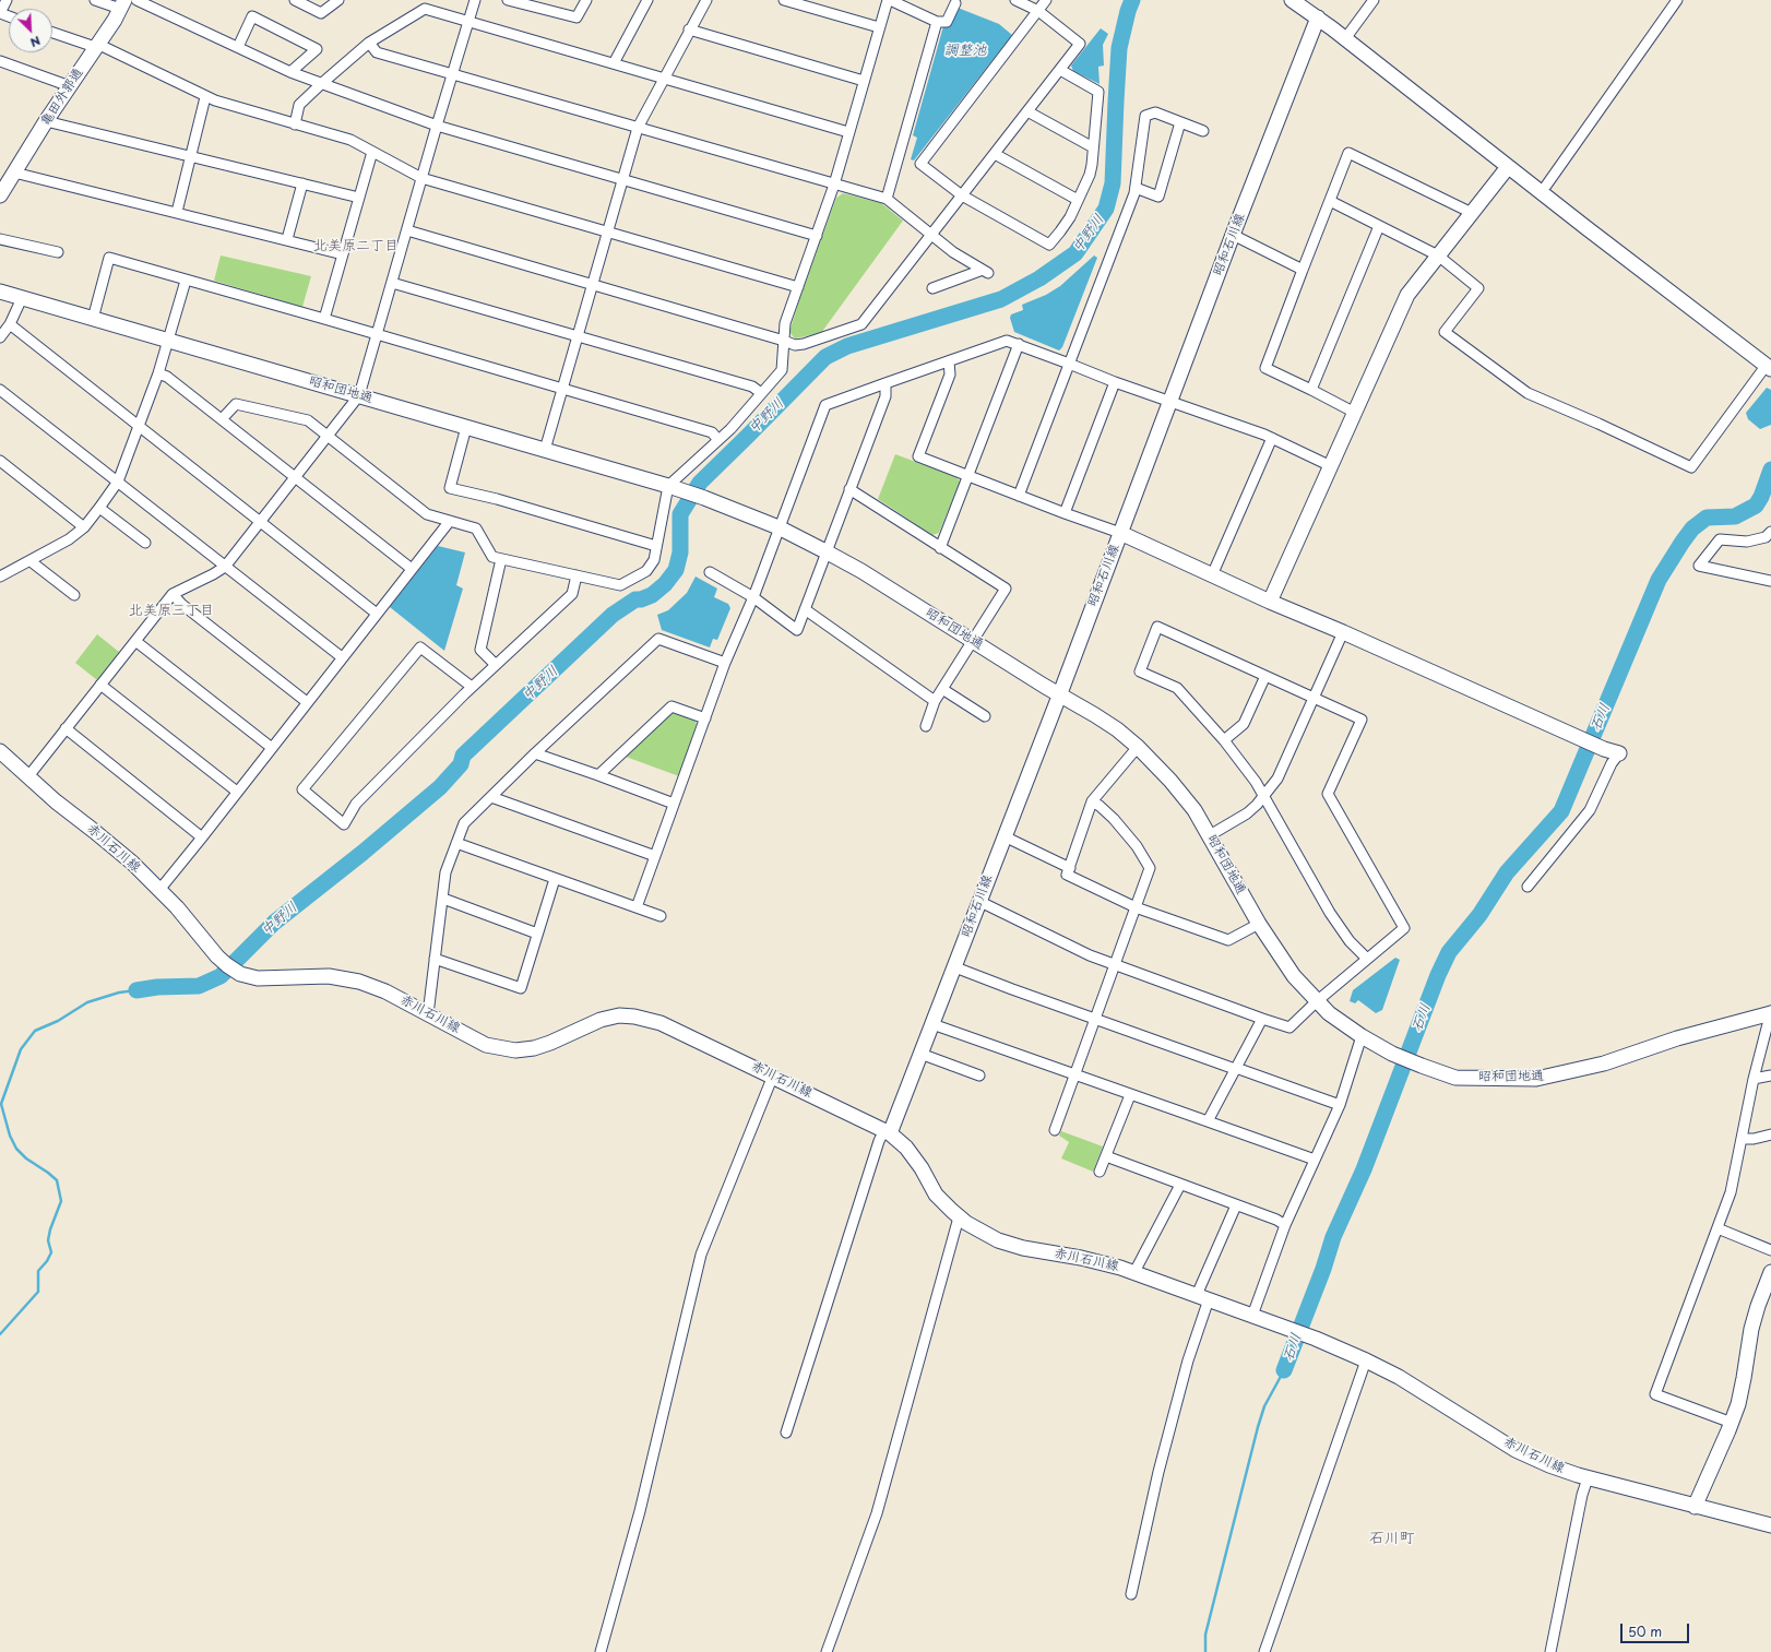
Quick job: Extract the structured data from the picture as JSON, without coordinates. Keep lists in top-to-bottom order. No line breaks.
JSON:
{"streets":{"street":["亀田外郭通","昭和石川線","昭和団地通","赤川石川線"]},"crossings":[["昭和石川線","昭和団地通"],["昭和石川線","赤川石川線"]],"districts":["北美原二丁目","北美原三丁目","石川町"],"water":["調整池","中野川","石川"],"scale_bar":"50 m","north":"bottom right"}
